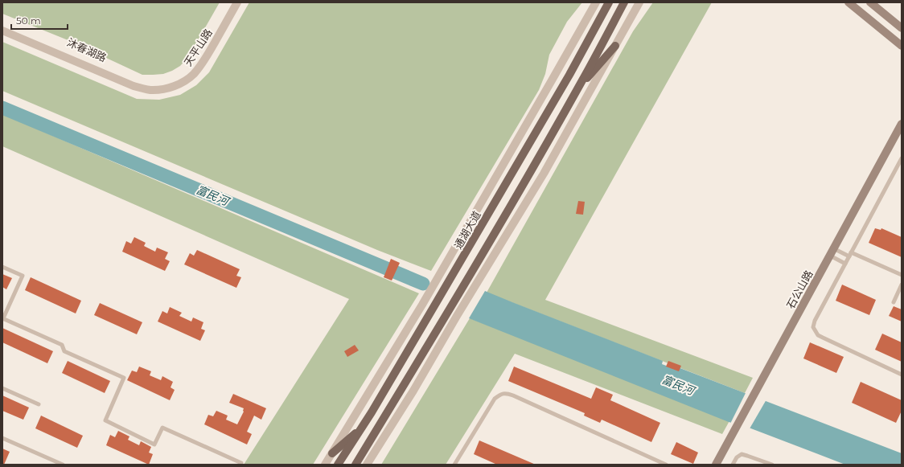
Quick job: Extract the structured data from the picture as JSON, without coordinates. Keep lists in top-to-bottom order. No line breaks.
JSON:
{"streets":{"main road":["通湖大道"],"street":["天平山路","沐春湖路","石公山路"]},"crossings":[["天平山路","沐春湖路"]],"water":["富民河"],"scale_bar":"50 m"}
